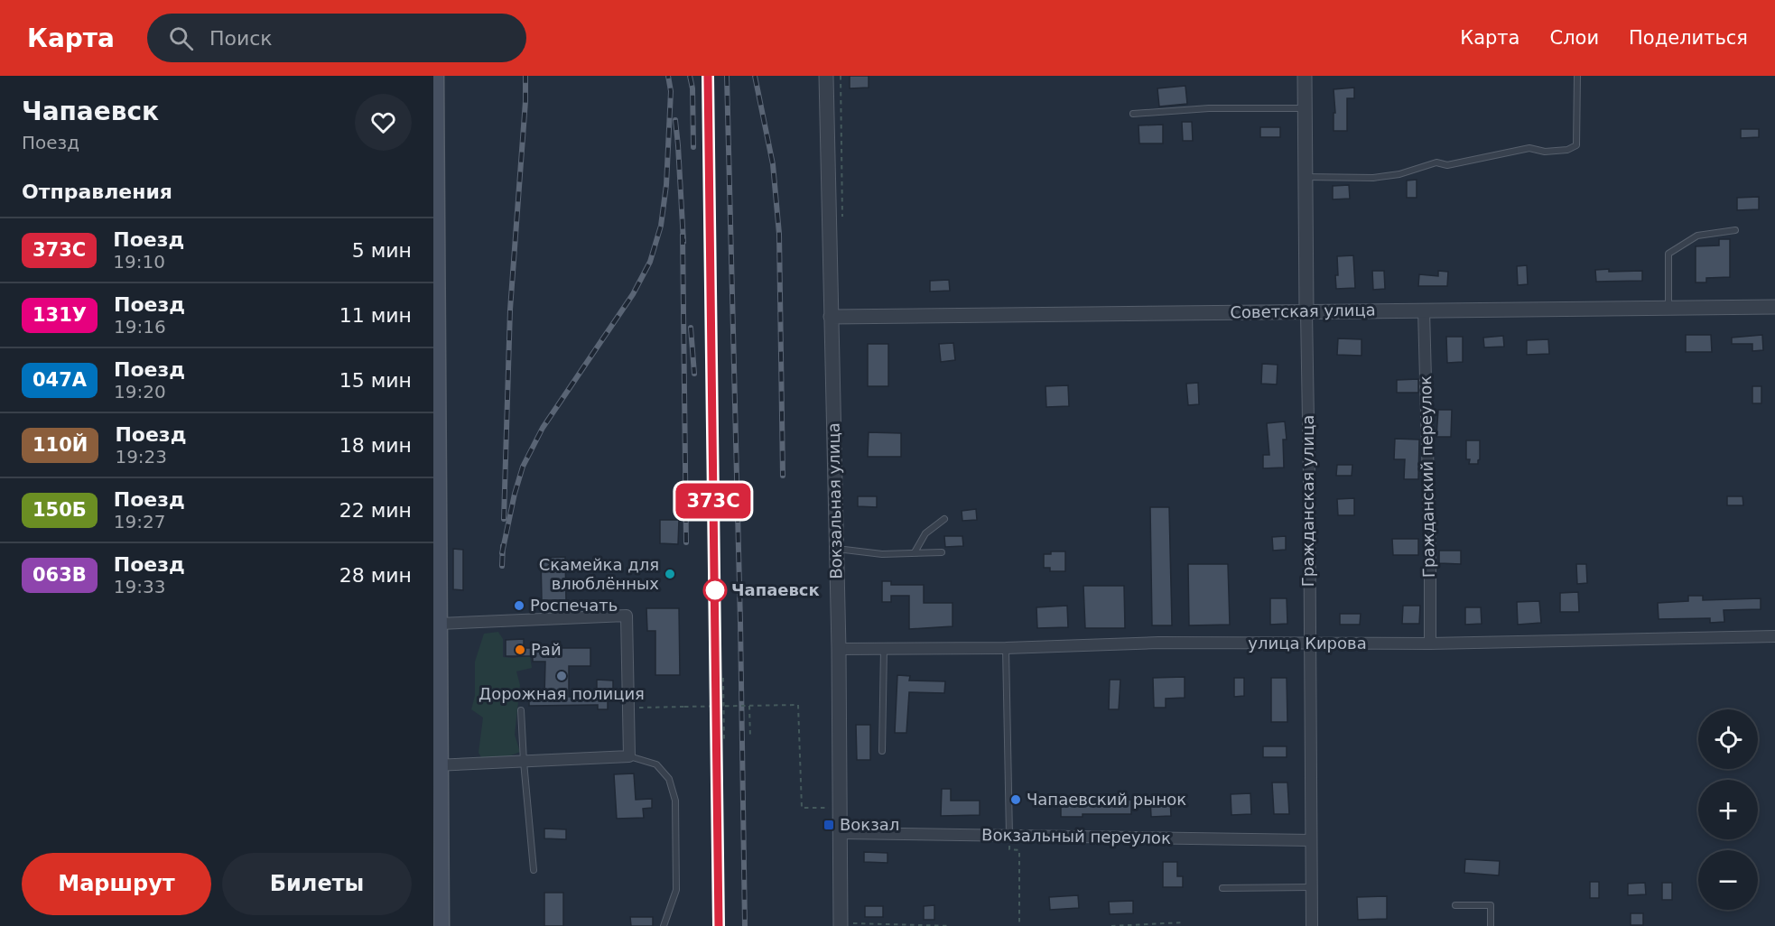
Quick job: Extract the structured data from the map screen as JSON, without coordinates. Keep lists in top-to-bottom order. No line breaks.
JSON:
{"streets":{"street":["Советская улица","Гражданский переулок","Вокзальная улица","Гражданская улица","улица Кирова","Вокзальный переулок"]},"crossings":[["Советская улица","Гражданский переулок"],["Советская улица","Вокзальная улица"],["Советская улица","Гражданская улица"],["Гражданский переулок","улица Кирова"],["Вокзальная улица","улица Кирова"],["Вокзальная улица","Вокзальный переулок"],["Гражданская улица","улица Кирова"],["Гражданская улица","Вокзальный переулок"]],"places":{"other":["Скамейка для влюблённых","Чапаевск","Роспечать","Рай","Дорожная полиция","Чапаевский рынок"],"transit":["Вокзал"]},"page":{"header":"Карта","search":"Поиск","nav":["Карта","Слои","Поделиться"],"heading":[["Чапаевск","Поезд"],"Отправления"],"on_map":"373C","list":[{"mark":"373C","name":"Поезд","note":"19:10","value":"5 мин"},{"mark":"131У","name":"Поезд","note":"19:16","value":"11 мин"},{"mark":"047А","name":"Поезд","note":"19:20","value":"15 мин"},{"mark":"110Й","name":"Поезд","note":"19:23","value":"18 мин"},{"mark":"150Б","name":"Поезд","note":"19:27","value":"22 мин"},{"mark":"063В","name":"Поезд","note":"19:33","value":"28 мин"}],"map_buttons":["+","−"],"buttons":["Маршрут","Билеты"]}}
